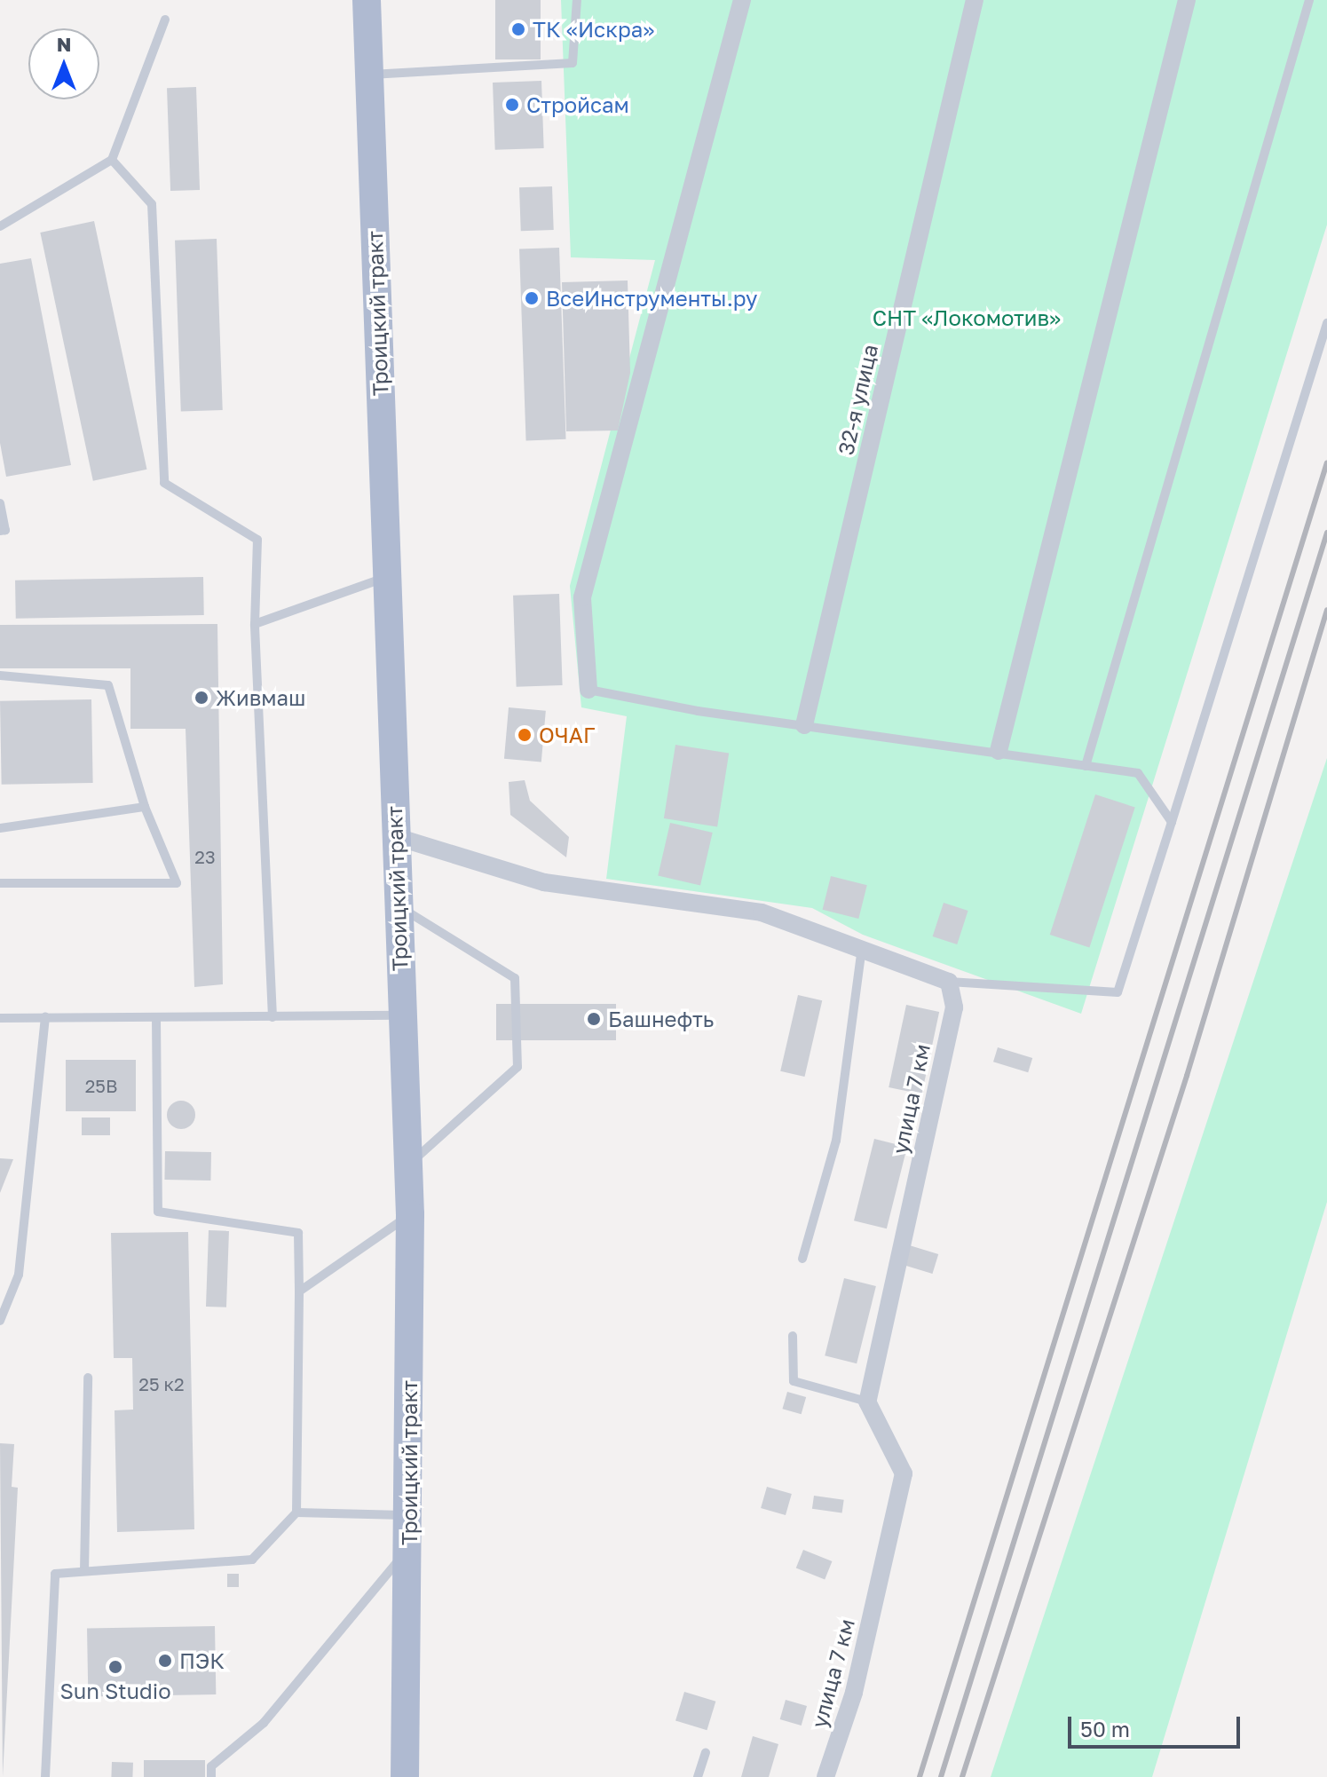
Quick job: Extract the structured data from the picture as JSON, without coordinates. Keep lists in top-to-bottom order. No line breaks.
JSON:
{"streets":{"main road":["Троицкий тракт"],"street":["32-я улица","улица 7 км"]},"parks":["СНТ «Локомотив»"],"places":["ТК «Искра»","Стройсам","ВсеИнструменты.ру","Живмаш","ОЧАГ","Башнефть","ПЭК","Sun Studio"],"house_numbers":["23","25В","25 к2"],"scale_bar":"50 m","north":"top"}
